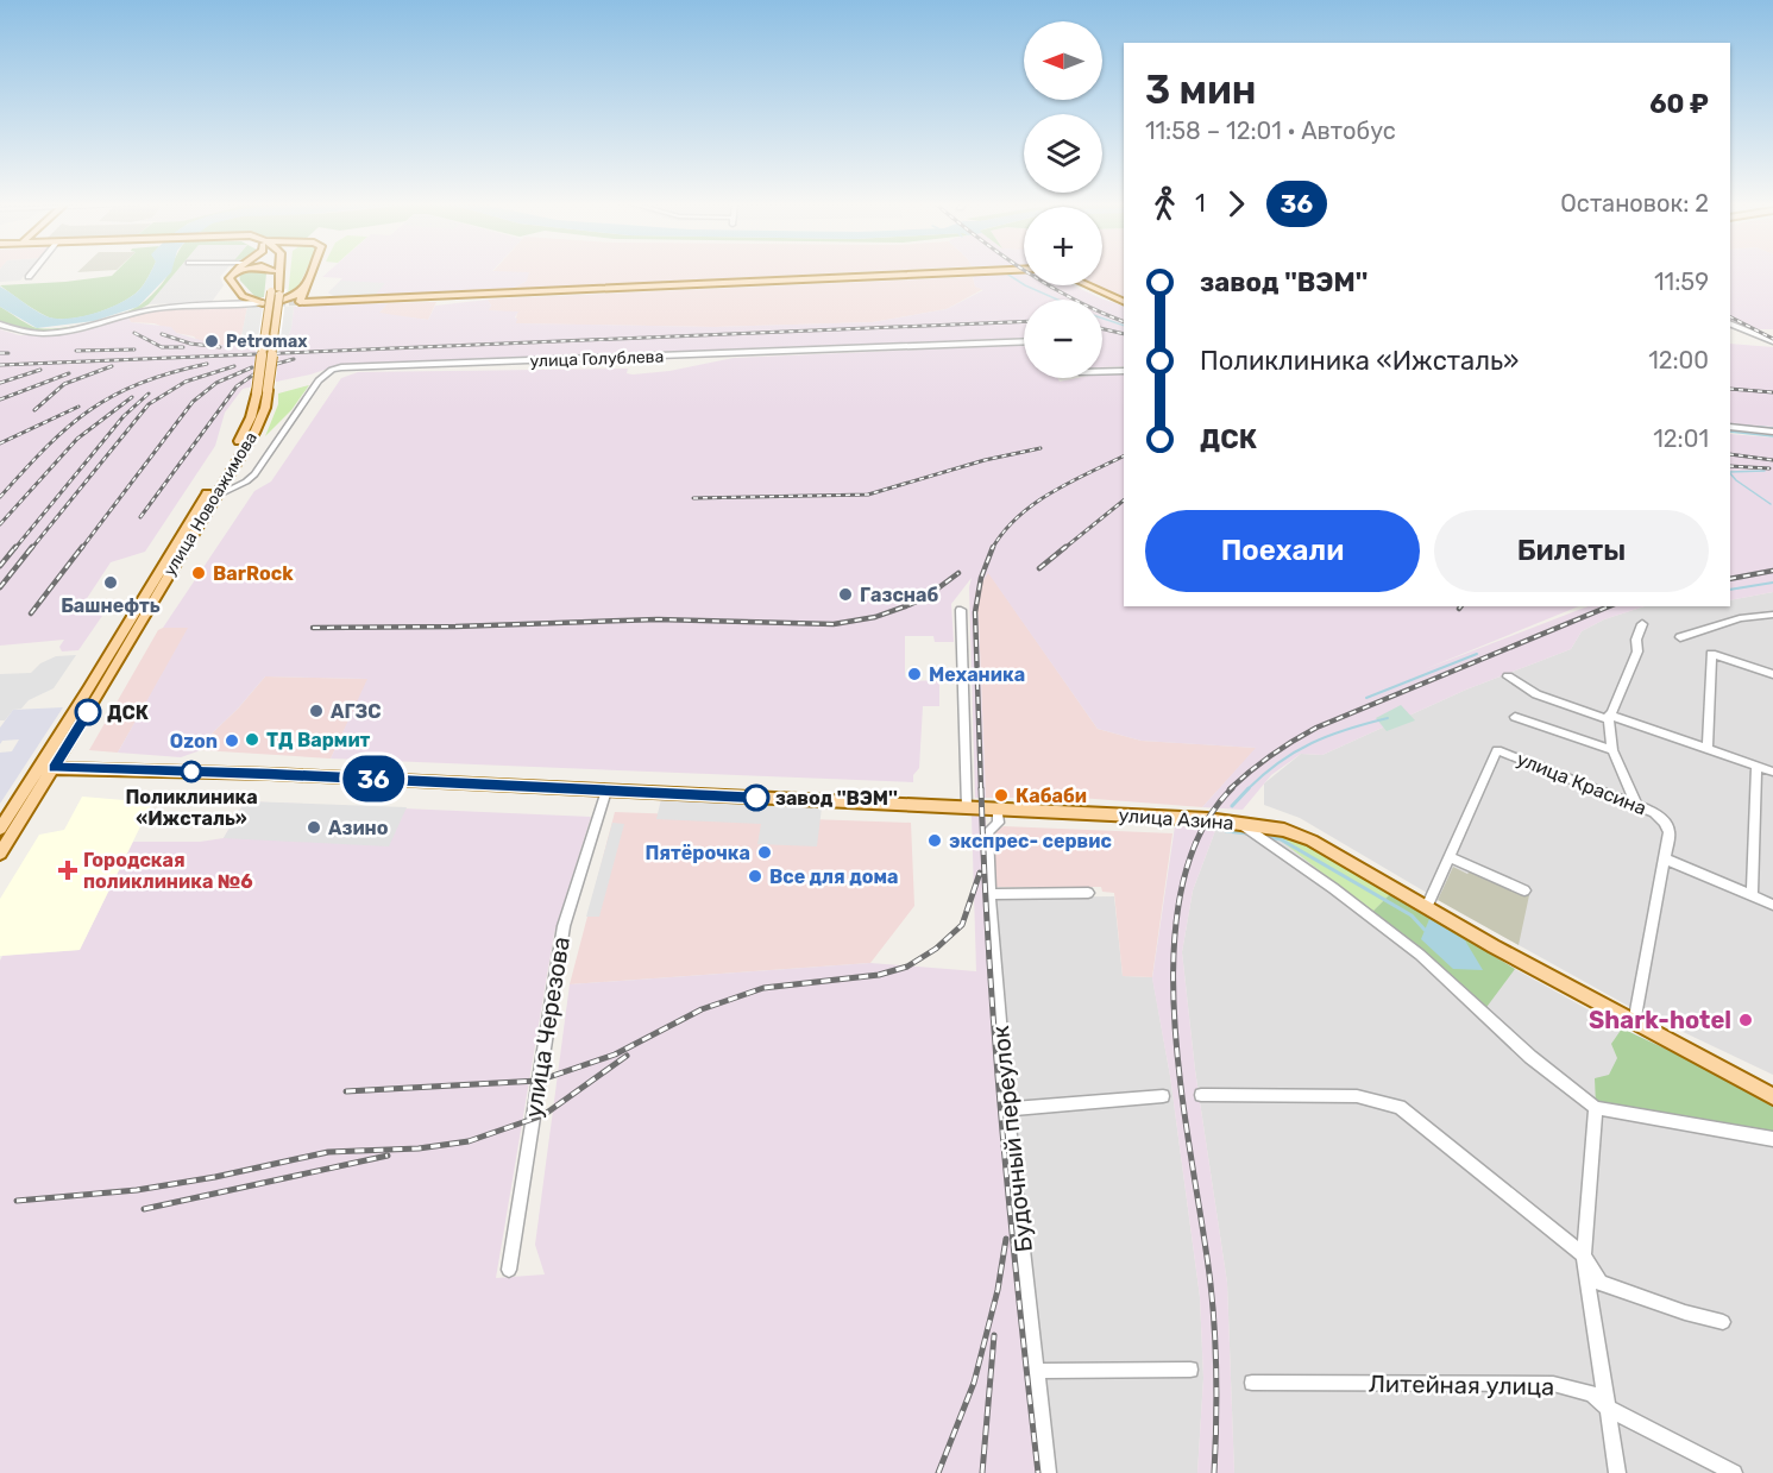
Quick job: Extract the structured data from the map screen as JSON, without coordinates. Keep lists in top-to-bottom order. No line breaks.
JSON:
{"streets":{"main road":["улица Новоажимова","улица Азина"],"street":["улица Голублева","улица Красина","улица Черезова","Будочный переулок","Литейная улица"]},"crossings":[["улица Голублева","улица Новоажимова"],["улица Новоажимова","улица Азина"],["улица Азина","улица Черезова"],["улица Азина","Будочный переулок"]],"places":{"other":["Petromax","BarRock","Башнефть","Газснаб","Механика","АГЗС","ДСК","ТД Вармит","Ozon","Поликлиника «Ижсталь»","Кабаби","завод ''ВЭМ''","Азино","экспрес- сервис","Пятёрочка","Все для дома","Shark-hotel"],"health":["Городская поликлиника №6"]},"lines":["bus line 36"],"north":"left","page":{"on_map":"36","map_buttons":["+","−"],"heading":["3 мин","11:58 – 12:01 · Автобус","60 ₽"],"legs":["1","36","Остановок: 2"],"list":[{"name":"завод ''ВЭМ''","value":"11:59"},{"name":"Поликлиника «Ижсталь»","value":"12:00"},{"name":"ДСК","value":"12:01"}],"buttons":["Поехали","Билеты"]}}
